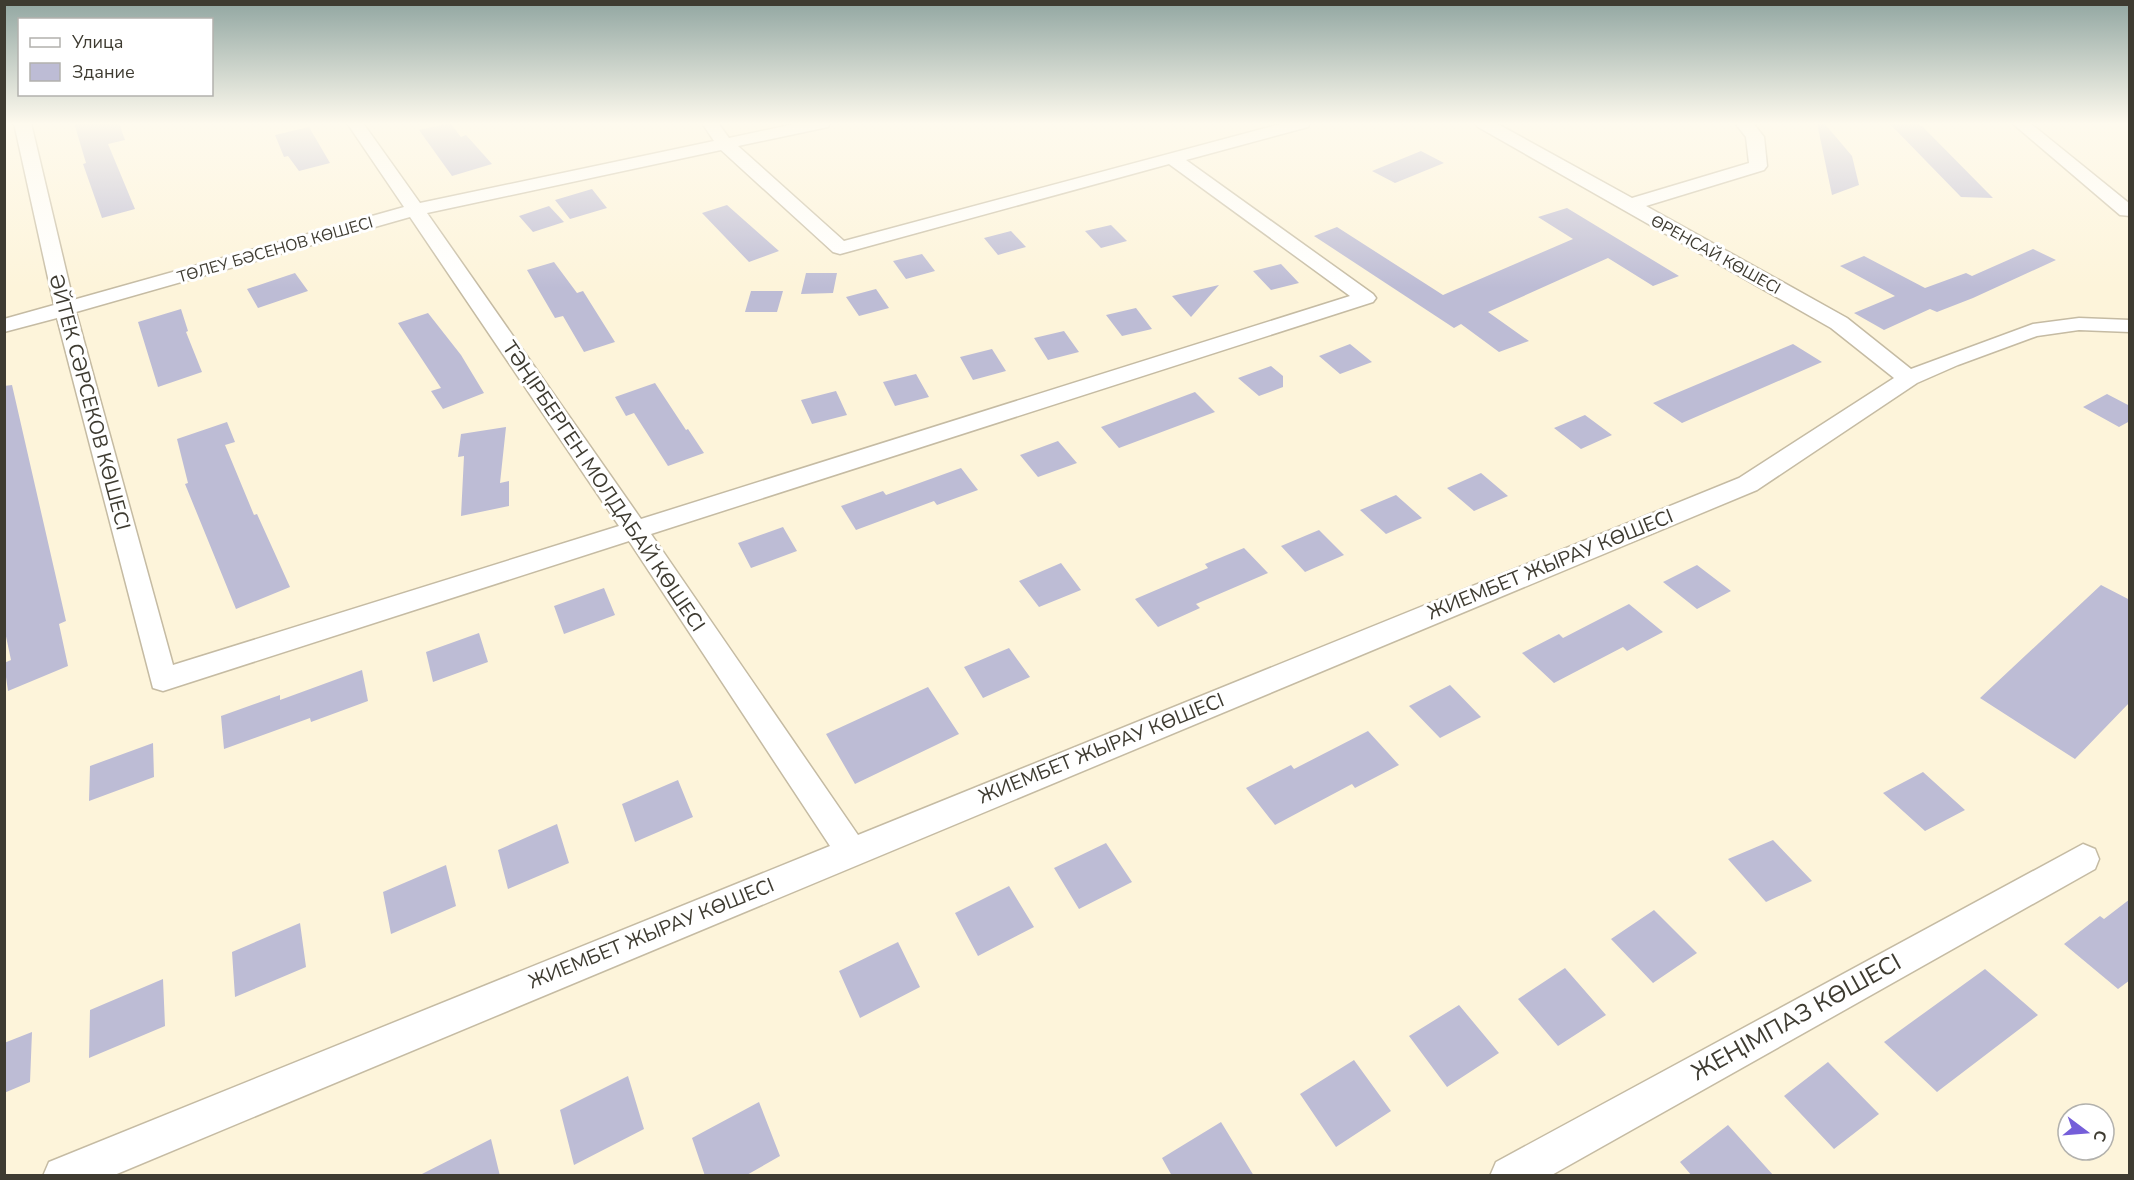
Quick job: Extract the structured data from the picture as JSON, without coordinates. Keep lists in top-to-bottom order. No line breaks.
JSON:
{"streets":{"street":["ТӨЛЕУ БӘСЕНОВ КӨШЕСІ","ӨРЕНСАЙ КӨШЕСІ","ӘЙТЕК СӘРСЕКОВ КӨШЕСІ","ТӘҢІРБЕРГЕН МОЛДАБАЙ КӨШЕСІ","ЖИЕМБЕТ ЖЫРАУ КӨШЕСІ","ЖЕҢІМПАЗ КӨШЕСІ"]},"crossings":[["ТӨЛЕУ БӘСЕНОВ КӨШЕСІ","ӘЙТЕК СӘРСЕКОВ КӨШЕСІ"],["ТӨЛЕУ БӘСЕНОВ КӨШЕСІ","ТӘҢІРБЕРГЕН МОЛДАБАЙ КӨШЕСІ"],["ӨРЕНСАЙ КӨШЕСІ","ЖИЕМБЕТ ЖЫРАУ КӨШЕСІ"],["ӘЙТЕК СӘРСЕКОВ КӨШЕСІ","ТӘҢІРБЕРГЕН МОЛДАБАЙ КӨШЕСІ"],["ТӘҢІРБЕРГЕН МОЛДАБАЙ КӨШЕСІ","ЖИЕМБЕТ ЖЫРАУ КӨШЕСІ"]],"legend":["Улица","Здание"],"north":"right"}
